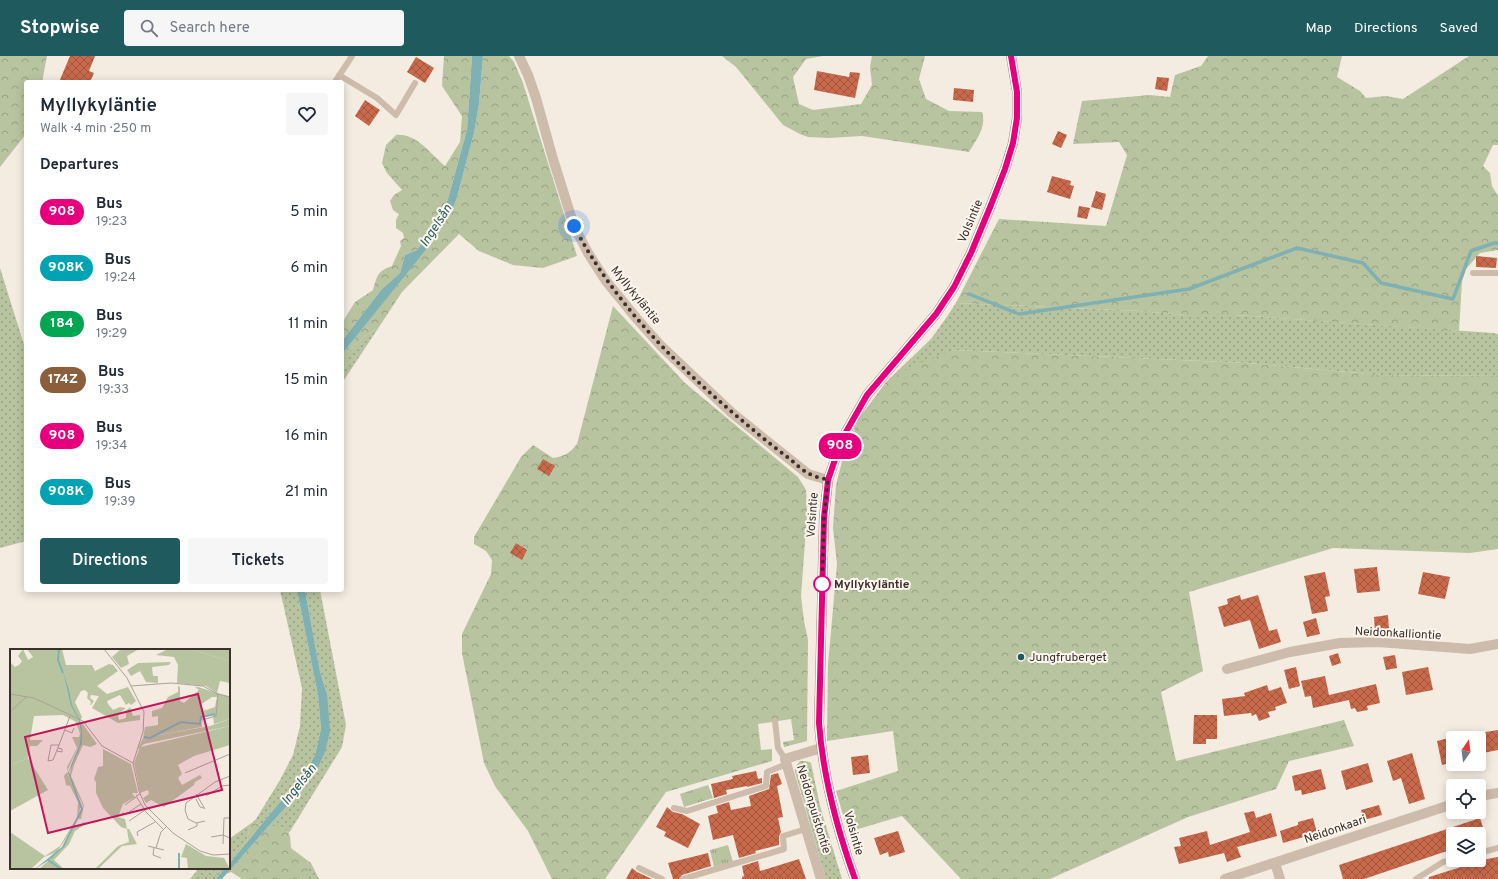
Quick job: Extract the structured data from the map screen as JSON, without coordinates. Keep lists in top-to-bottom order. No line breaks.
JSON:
{"streets":{"street":["Volsintie","Myllykyläntie","Neidonkalliontie","Neidonpuistontie","Neidonkaari"]},"crossings":[["Volsintie","Myllykyläntie"],["Volsintie","Neidonpuistontie"]],"water":["Ingelsån"],"places":["Myllykyläntie","Jungfruberget"],"lines":["bus line 908"],"north":"top","page":{"header":"Stopwise","search":"Search here","nav":["Map","Directions","Saved"],"on_map":"908","heading":[["Myllykyläntie","Walk · 4 min · 250 m"],"Departures"],"list":[{"mark":"908","name":"Bus","note":"19:23","value":"5 min"},{"mark":"908K","name":"Bus","note":"19:24","value":"6 min"},{"mark":"184","name":"Bus","note":"19:29","value":"11 min"},{"mark":"174Z","name":"Bus","note":"19:33","value":"15 min"},{"mark":"908","name":"Bus","note":"19:34","value":"16 min"},{"mark":"908K","name":"Bus","note":"19:39","value":"21 min"}],"buttons":["Directions","Tickets"]}}
